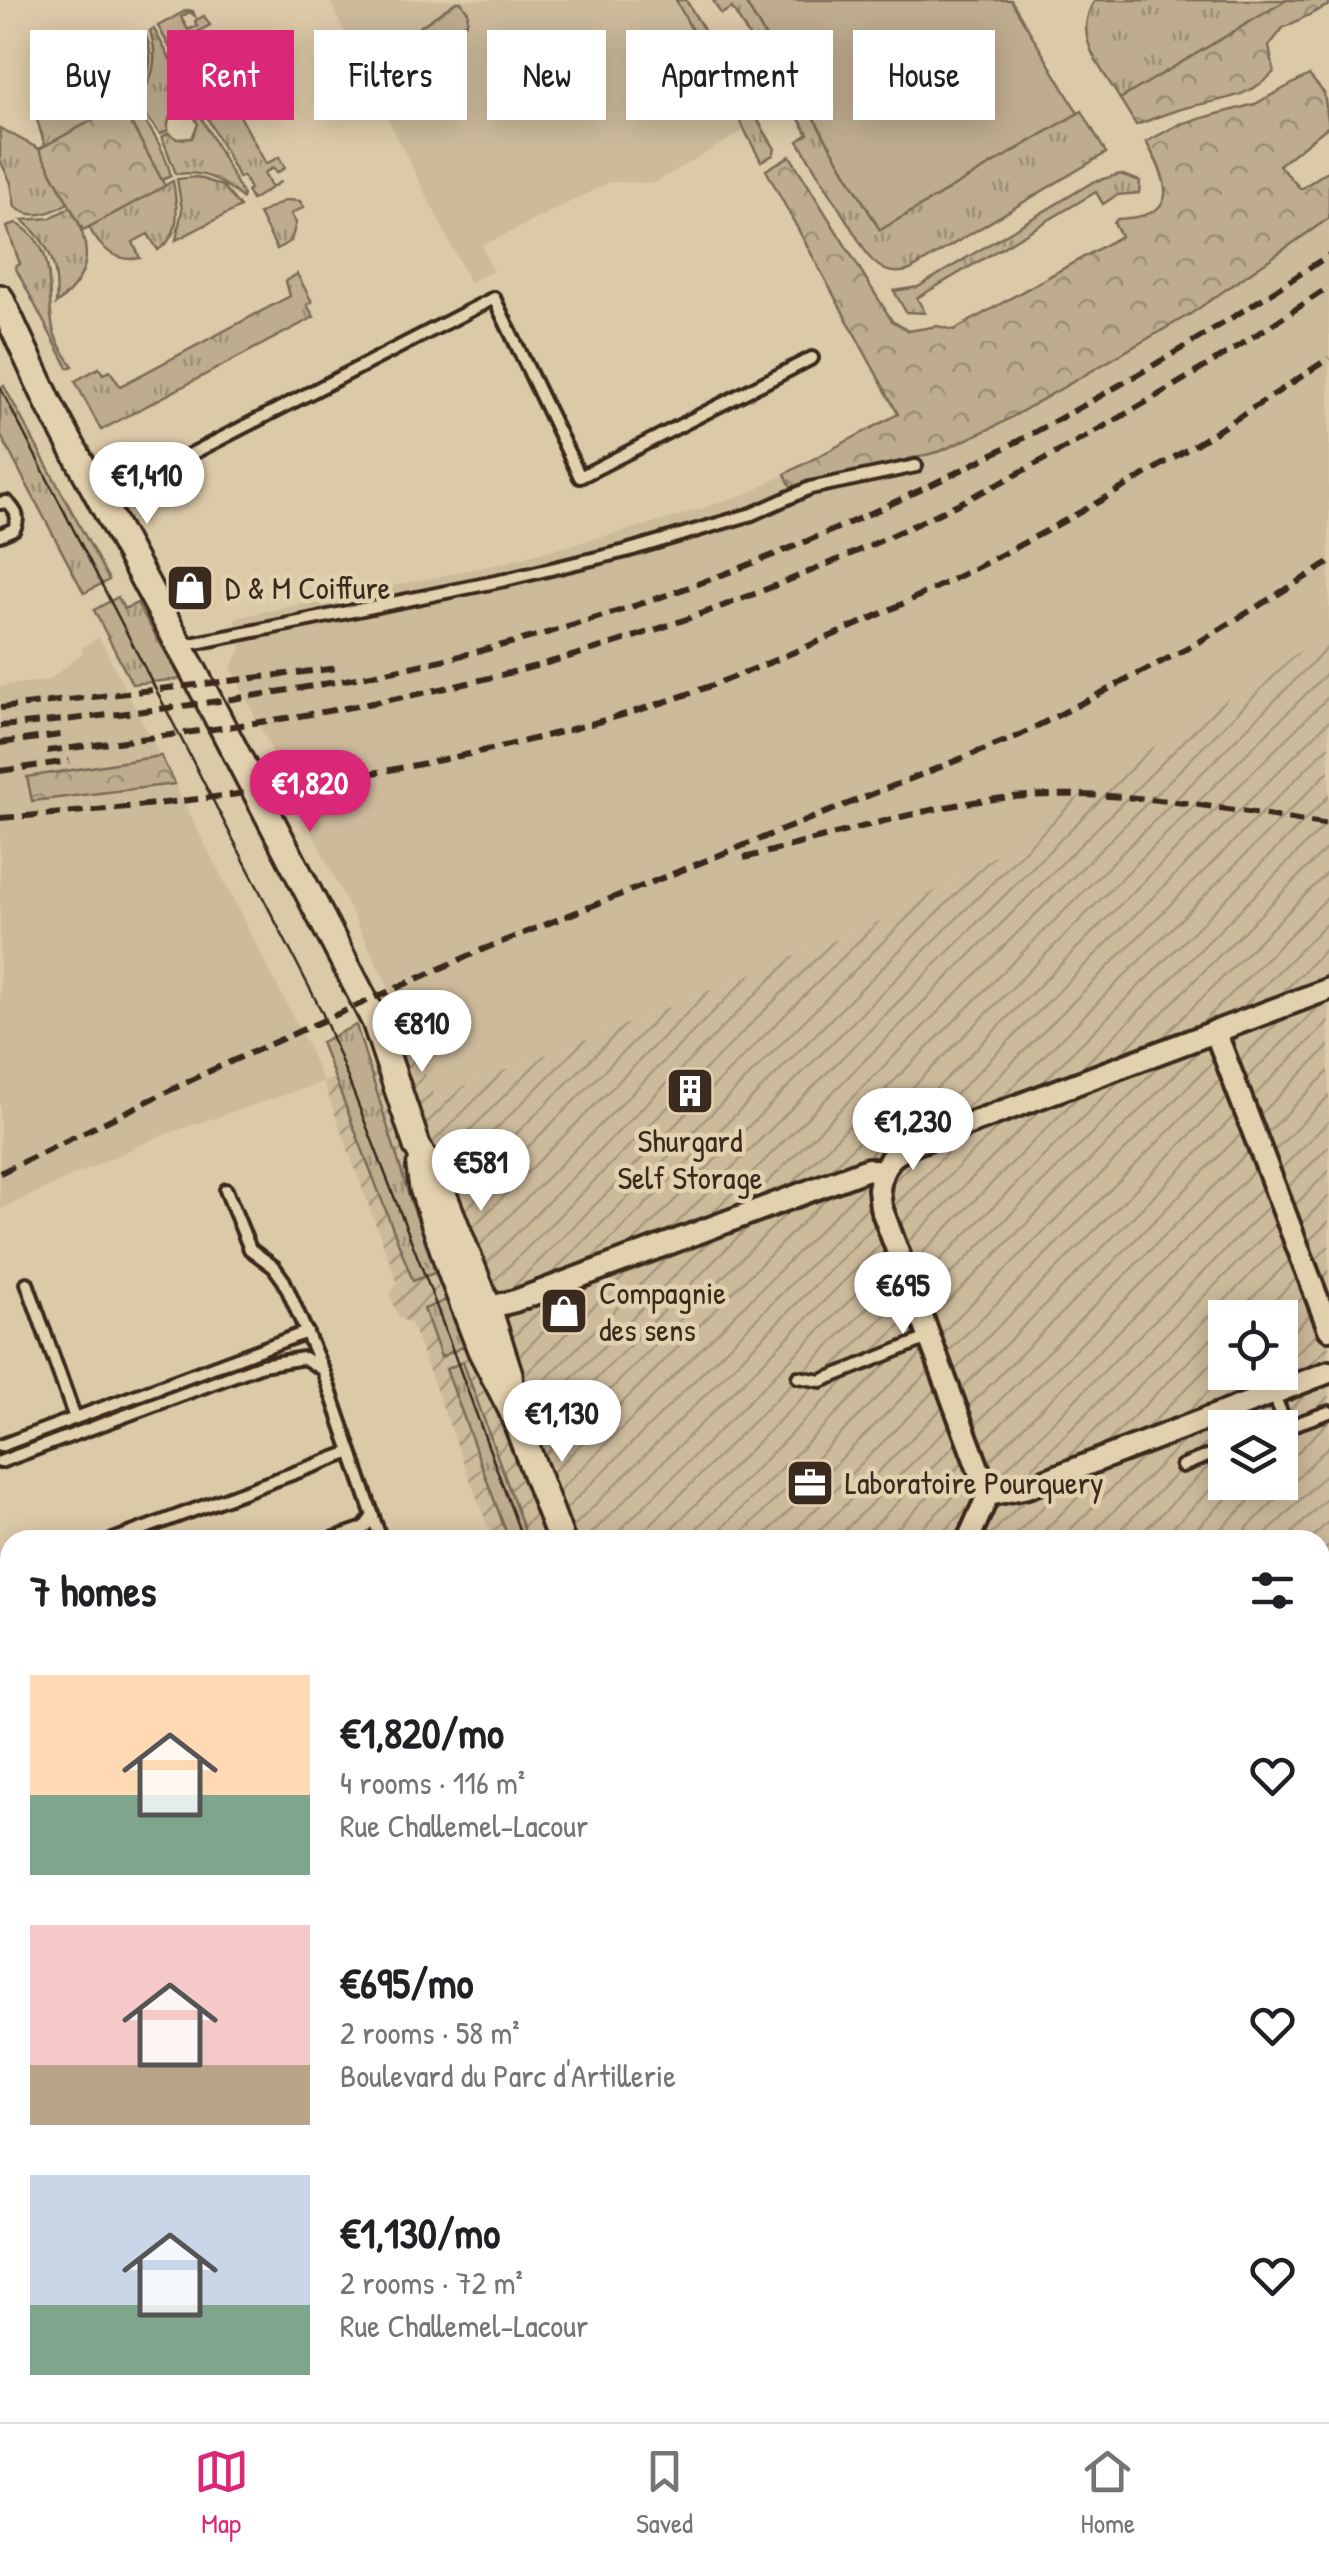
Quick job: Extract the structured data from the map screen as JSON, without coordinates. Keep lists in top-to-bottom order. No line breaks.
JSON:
{"places":{"shop":["D & M Coiffure","Compagnie des sens"],"building":["Shurgard Self Storage"],"office":["Laboratoire Pourquery"]},"page":{"chip":["Buy","Rent","Filters","New","Apartment","House"],"price":["€1,410","€1,820","€810","€1,230","€581","€695","€1,130"],"heading":"7 homes","list":[{"name":"€1,820/mo","note":"4 rooms · 116 m² · Rue Challemel-Lacour"},{"name":"€695/mo","note":"2 rooms · 58 m² · Boulevard du Parc d'Artillerie"},{"name":"€1,130/mo","note":"2 rooms · 72 m² · Rue Challemel-Lacour"}],"tabs":["Map","Saved","Home"]}}
